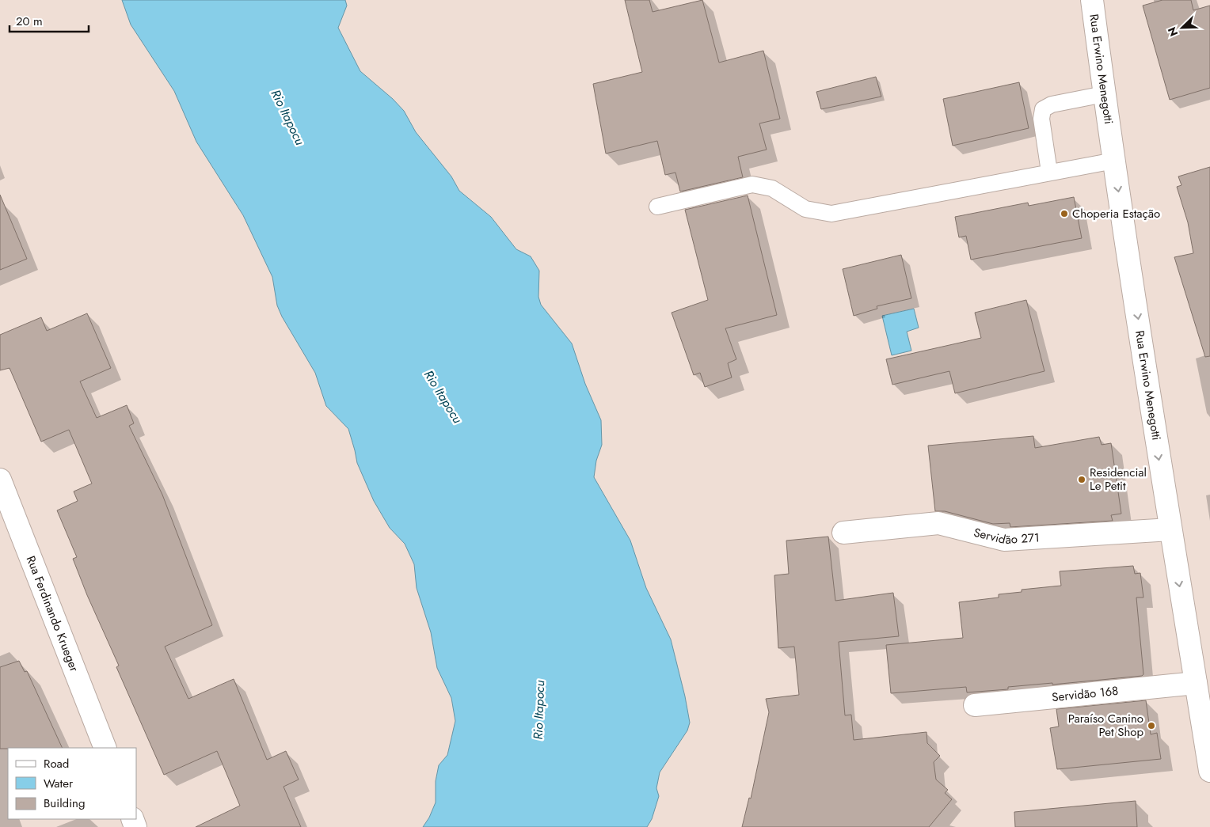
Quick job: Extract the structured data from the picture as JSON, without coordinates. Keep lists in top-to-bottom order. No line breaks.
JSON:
{"streets":{"street":["Rua Erwino Menegotti","Servidão 271","Rua Ferdinando Krueger","Servidão 168"]},"crossings":[["Rua Erwino Menegotti","Servidão 271"],["Rua Erwino Menegotti","Servidão 168"]],"one_way":["Rua Erwino Menegotti"],"water":["Rio Itapocu"],"places":["Choperia Estação","Residencial Le Petit","Paraíso Canino Pet Shop"],"legend":["Road","Water","Building"],"scale_bar":"20 m","north":"bottom left"}
